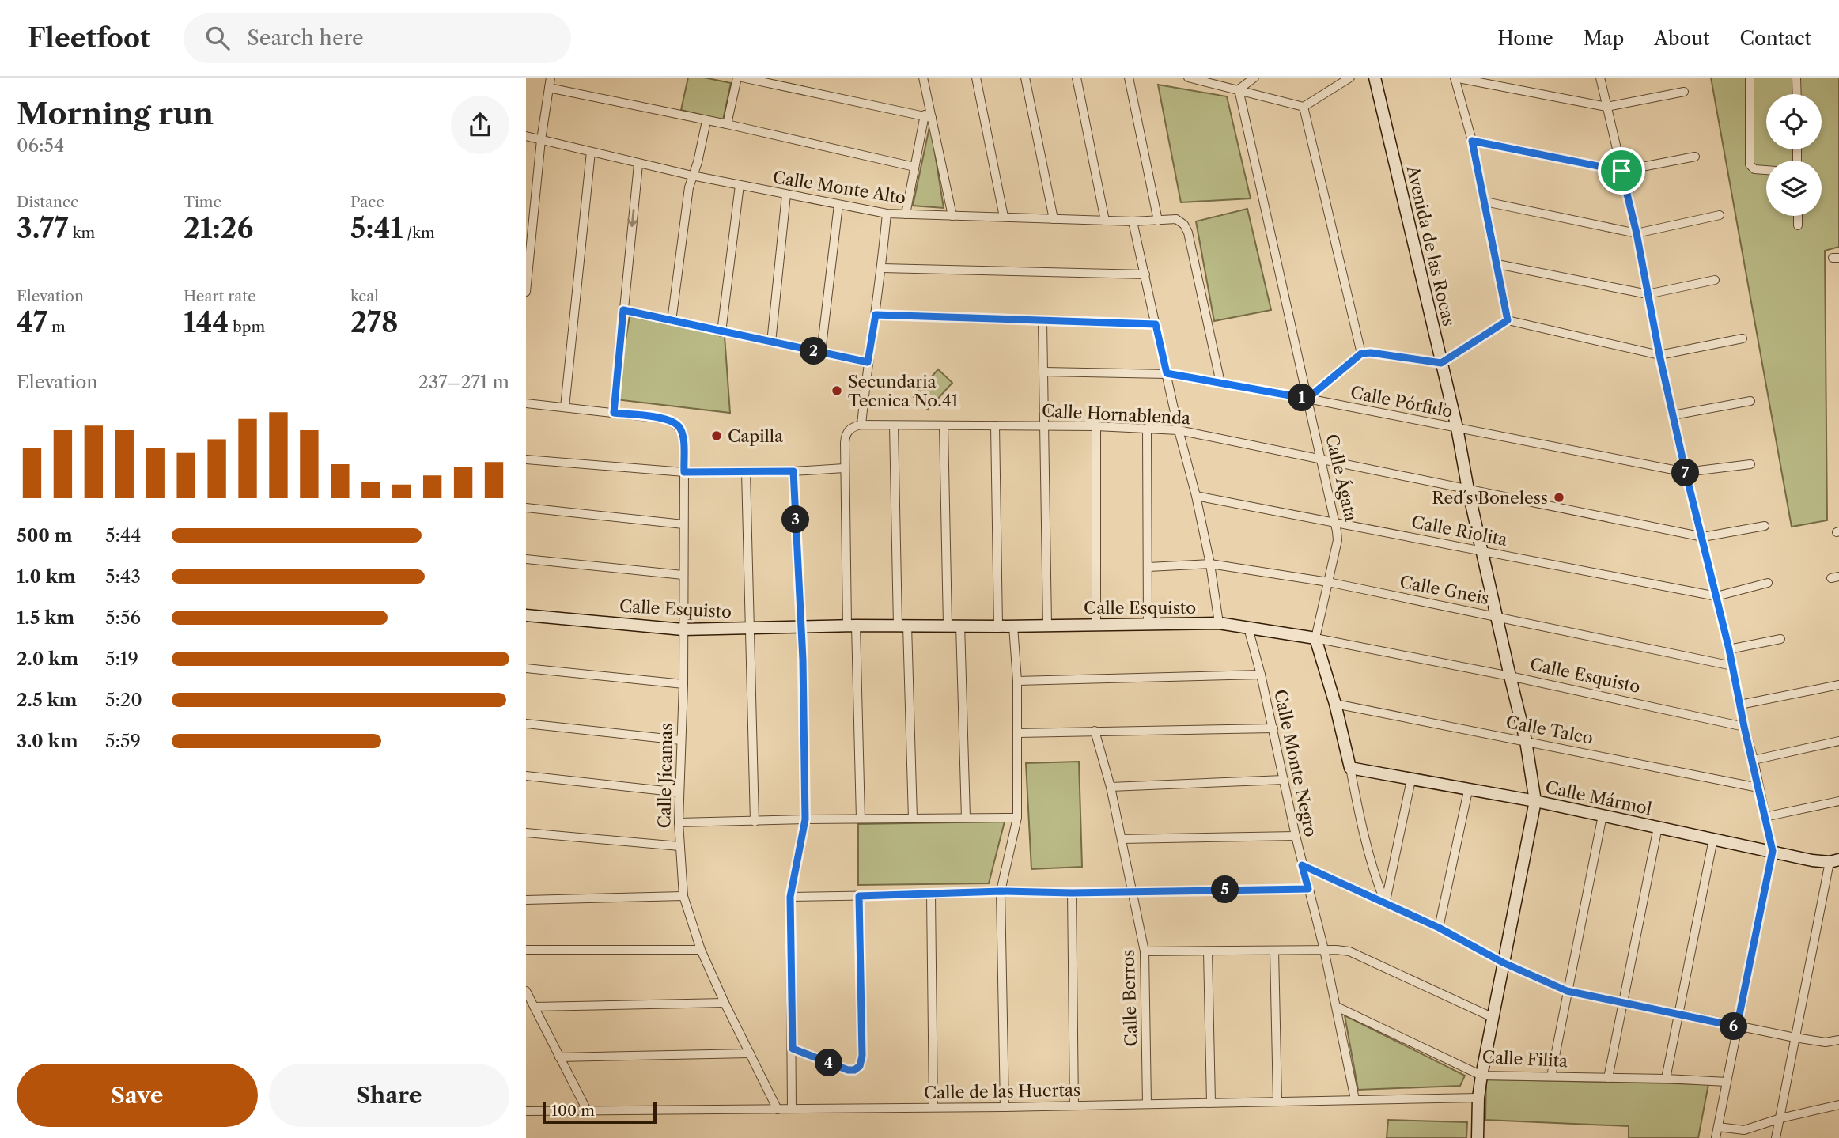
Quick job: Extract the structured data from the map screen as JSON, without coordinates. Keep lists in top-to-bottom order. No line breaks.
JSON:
{"streets":{"street":["Calle Monte Alto","Avenida de las Rocas","Calle Pórfido","Calle Hornablenda","Calle Ágata","Calle Riolita","Calle Gneis","Calle Esquisto","Calle Talco","Calle Monte Negro","Calle Jícamas","Calle Mármol","Calle Berros","Calle Filita","Calle de las Huertas"]},"crossings":[["Calle Monte Alto","Calle Pórfido"],["Avenida de las Rocas","Calle Pórfido"],["Avenida de las Rocas","Calle Hornablenda"],["Avenida de las Rocas","Calle Riolita"],["Avenida de las Rocas","Calle Gneis"],["Avenida de las Rocas","Calle Esquisto"],["Avenida de las Rocas","Calle Talco"],["Avenida de las Rocas","Calle Mármol"],["Avenida de las Rocas","Calle Filita"],["Avenida de las Rocas","Calle de las Huertas"],["Calle Pórfido","Calle Ágata"],["Calle Hornablenda","Calle Ágata"],["Calle Ágata","Calle Riolita"],["Calle Ágata","Calle Gneis"],["Calle Ágata","Calle Esquisto"],["Calle Ágata","Calle Talco"],["Calle Ágata","Calle Mármol"],["Calle Esquisto","Calle Monte Negro"],["Calle Esquisto","Calle Jícamas"],["Calle Monte Negro","Calle Filita"],["Calle Monte Negro","Calle de las Huertas"],["Calle Jícamas","Calle de las Huertas"],["Calle Berros","Calle de las Huertas"]],"places":["Secundaria Tecnica No.41","Capilla","Red´s Boneless"],"scale_bar":"100 m","page":{"header":"Fleetfoot","search":"Search here","nav":["Home","Map","About","Contact"],"heading":["Morning run","06:54"],"stats":[["Distance","3.77 km"],["Time","21:26"],["Pace","5:41 /km"],["Elevation","47 m"],["Heart rate","144 bpm"],["kcal","278"]],"pins":["2","1","7","3","5","6","4"],"chart":["Elevation","237–271 m"],"list":[{"name":"500 m","note":"5:44"},{"name":"1.0 km","note":"5:43"},{"name":"1.5 km","note":"5:56"},{"name":"2.0 km","note":"5:19"},{"name":"2.5 km","note":"5:20"},{"name":"3.0 km","note":"5:59"}],"buttons":["Save","Share"],"scale":"100 m"}}
